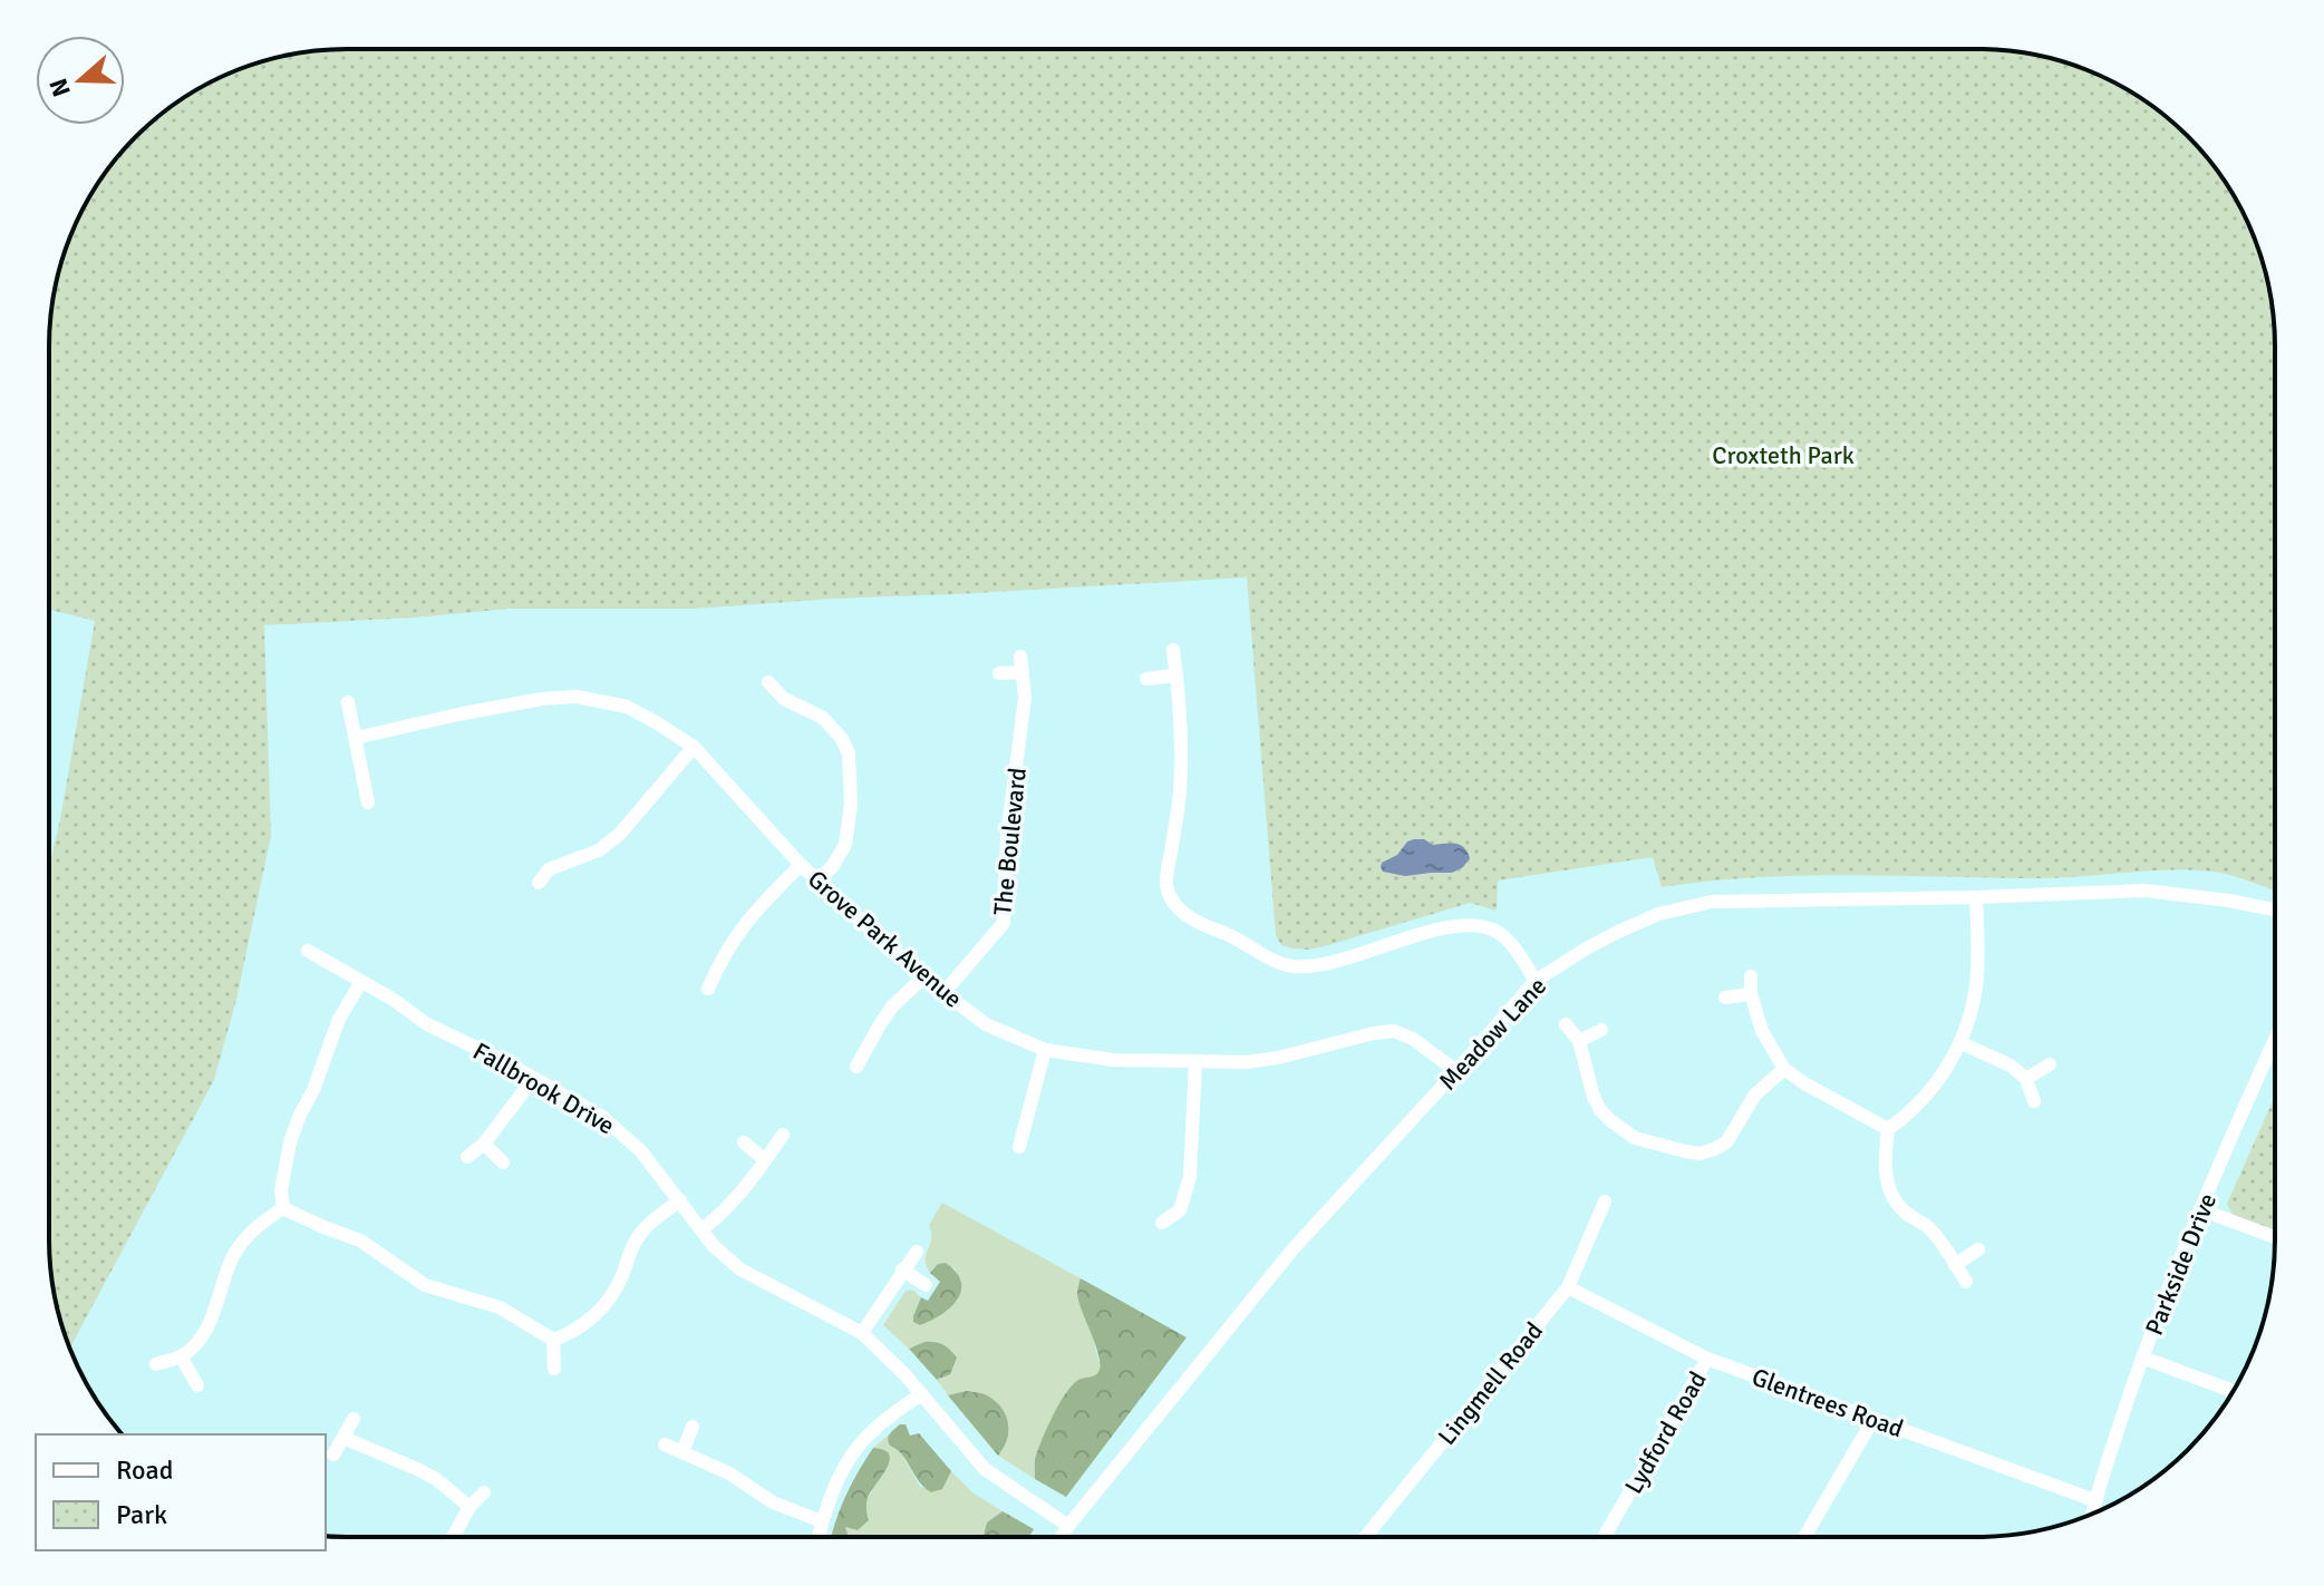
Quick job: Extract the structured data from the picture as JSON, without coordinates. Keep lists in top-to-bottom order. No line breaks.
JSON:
{"streets":{"street":["The Boulevard","Grove Park Avenue","Meadow Lane","Fallbrook Drive","Parkside Drive","Lingmell Road","Glentrees Road","Lydford Road"]},"crossings":[["The Boulevard","Grove Park Avenue"],["Grove Park Avenue","Meadow Lane"],["Meadow Lane","Fallbrook Drive"],["Parkside Drive","Glentrees Road"],["Lingmell Road","Glentrees Road"],["Glentrees Road","Lydford Road"]],"parks":["Croxteth Park"],"legend":["Road","Park"],"north":"left"}
